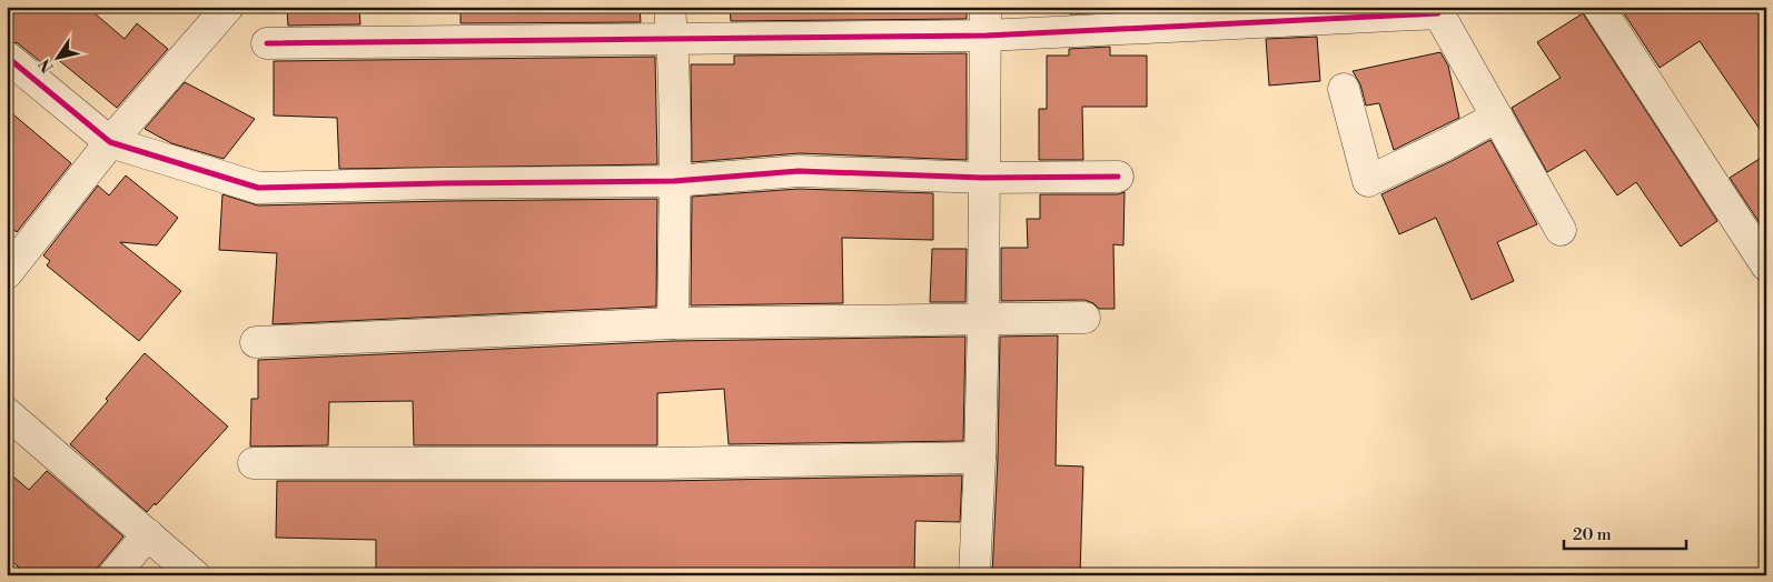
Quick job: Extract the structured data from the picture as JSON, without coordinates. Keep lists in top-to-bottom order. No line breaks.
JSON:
{"scale_bar":"20 m","north":"bottom left"}
